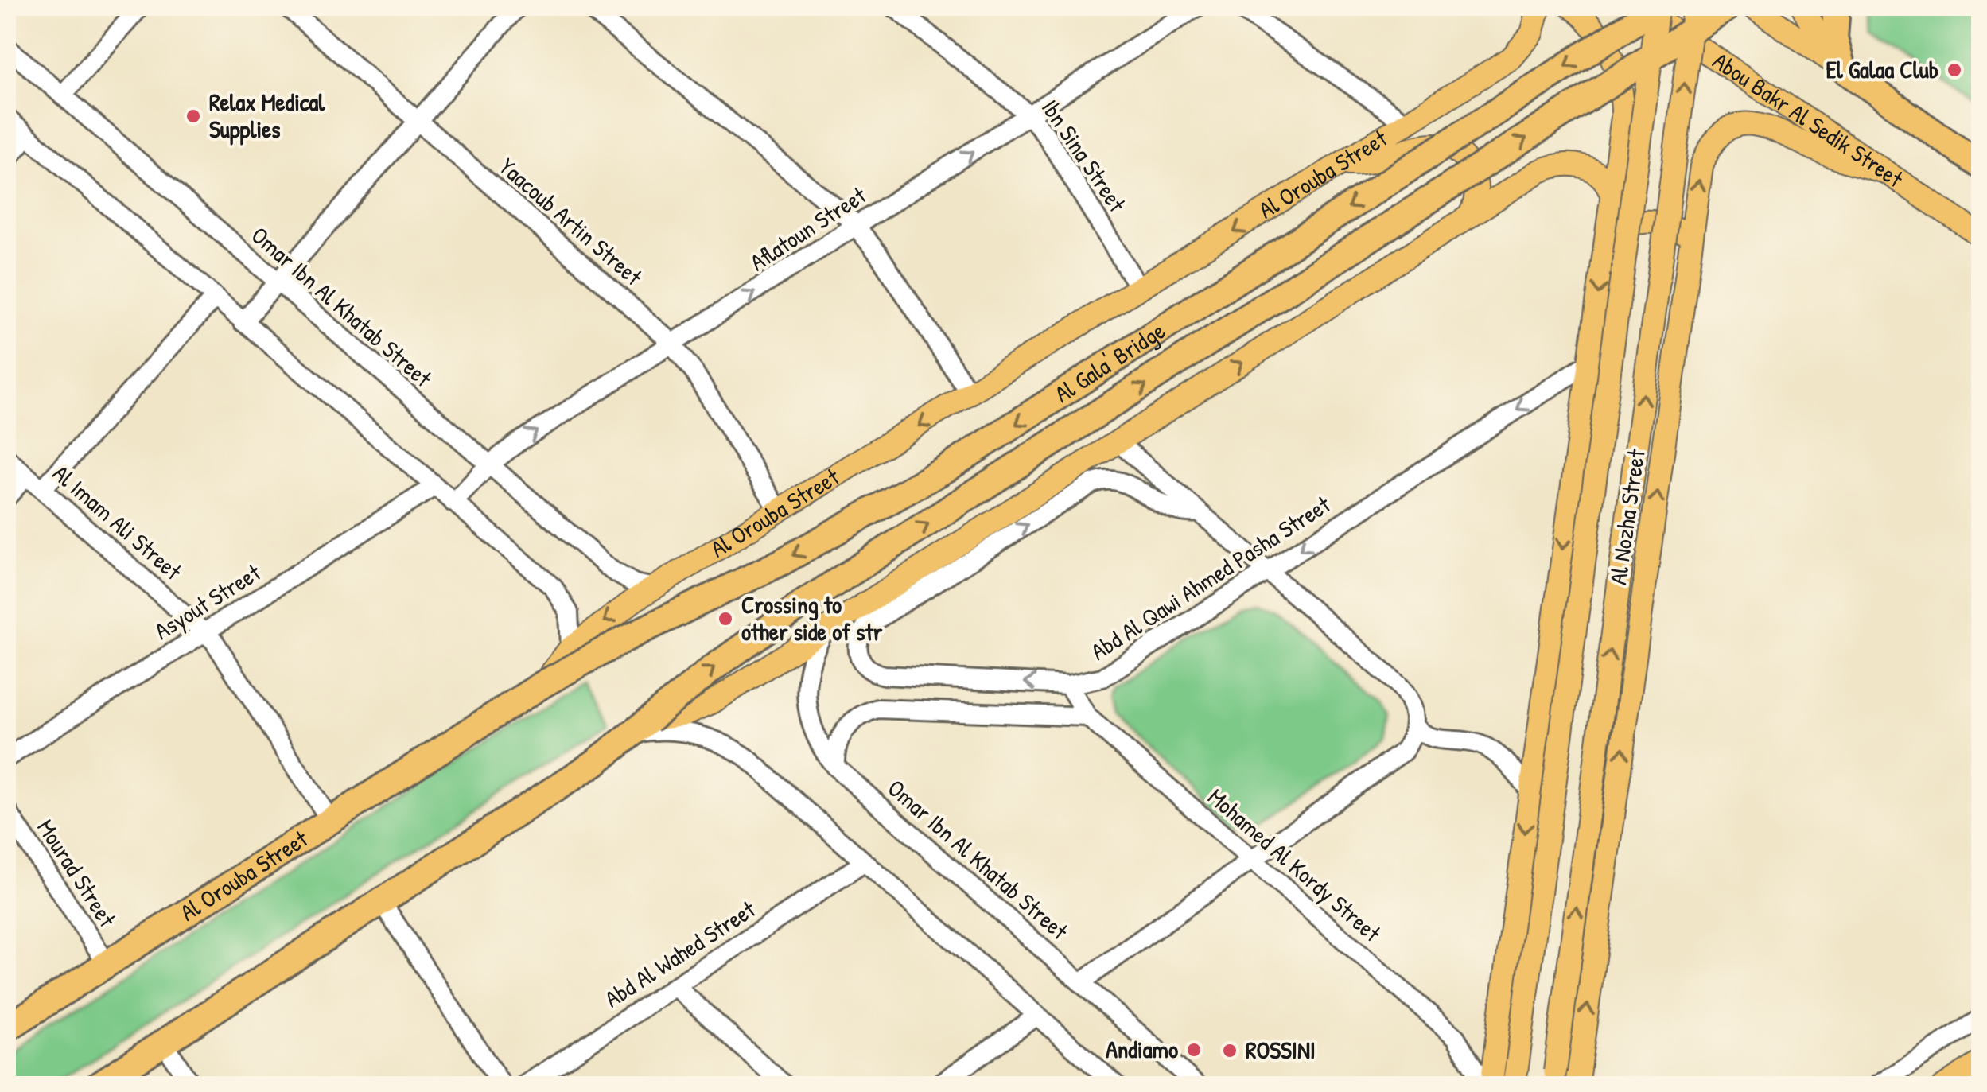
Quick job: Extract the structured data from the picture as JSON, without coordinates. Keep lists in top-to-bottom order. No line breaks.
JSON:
{"streets":{"highway":["Al Orouba Street","Al Gala' Bridge"],"main road":["Abou Bakr Al Sedik Street","Al Nozha Street"],"street":["Ibn Sina Street","Yaacoub Artin Street","Aflatoun Street","Omar Ibn Al Khatab Street","Al Imam Ali Street","Abd Al Qawi Ahmed Pasha Street","Asyout Street","Mohamed Al Kordy Street","Mourad Street","Abd Al Wahed Street"]},"crossings":[["Abou Bakr Al Sedik Street","Al Nozha Street"],["Ibn Sina Street","Al Orouba Street"],["Ibn Sina Street","Aflatoun Street"],["Al Orouba Street","Yaacoub Artin Street"],["Al Orouba Street","Omar Ibn Al Khatab Street"],["Al Orouba Street","Al Gala' Bridge"],["Al Orouba Street","Al Imam Ali Street"],["Al Orouba Street","Mourad Street"],["Yaacoub Artin Street","Aflatoun Street"],["Aflatoun Street","Omar Ibn Al Khatab Street"],["Al Imam Ali Street","Asyout Street"],["Abd Al Qawi Ahmed Pasha Street","Mohamed Al Kordy Street"]],"one_way":["Aflatoun Street"],"places":["El Galaa Club","Relax Medical Supplies","Crossing to other side of str","Andiamo","ROSSINI"]}
